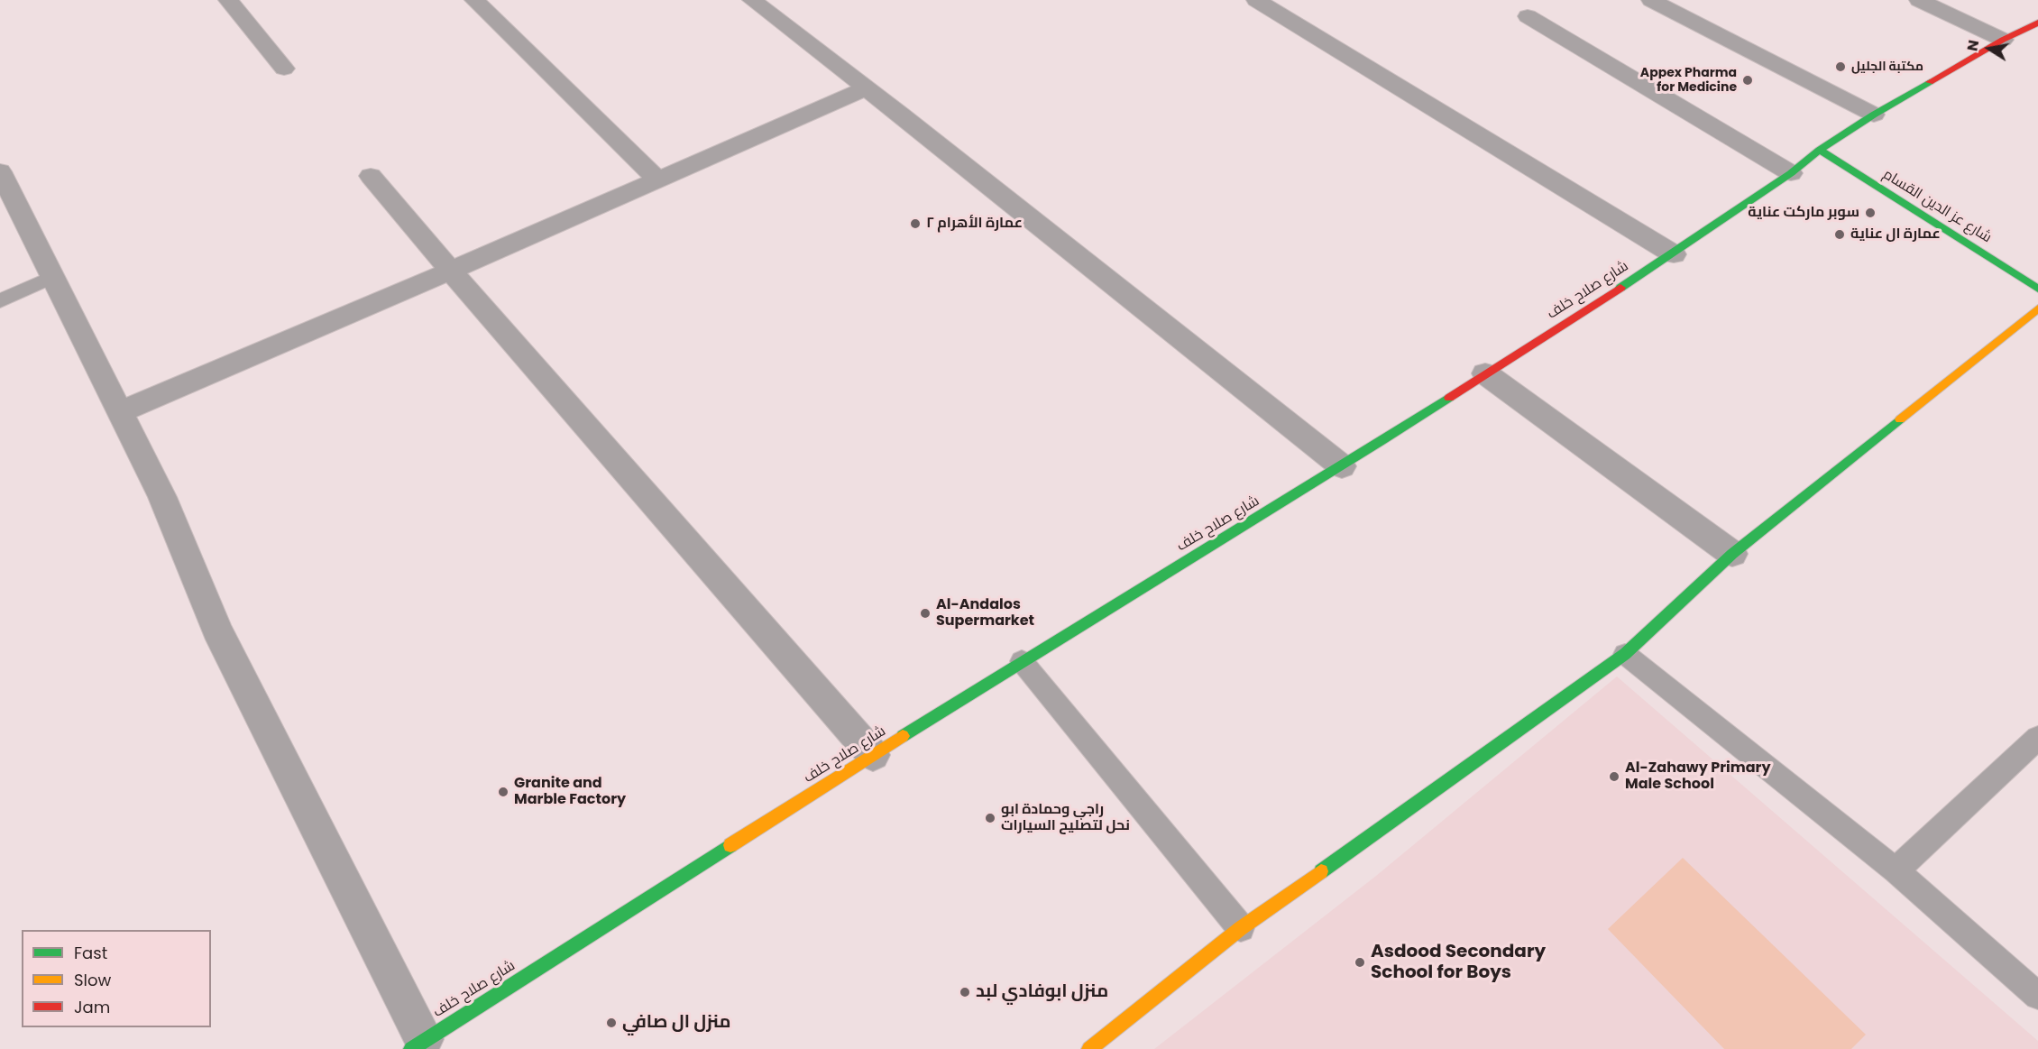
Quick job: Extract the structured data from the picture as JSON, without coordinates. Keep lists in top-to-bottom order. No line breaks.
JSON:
{"streets":{"main road":["شارع عز الدين القسام","شارع صلاح خلف"]},"crossings":[["شارع عز الدين القسام","شارع صلاح خلف"]],"places":["مكتبة الجليل","Appex Pharma for Medicine","سوبر ماركت عناية","عمارة الأهرام ٢","عمارة ال عناية","Al-Andalos Supermarket","Al-Zahawy Primary Male School","Granite and Marble Factory","راجي وحمادة ابو نحل لتصليح السيارات","Asdood Secondary School for Boys","منزل ابوفادي لبد","منزل ال صافي"],"legend":["Fast","Slow","Jam"],"north":"left"}
